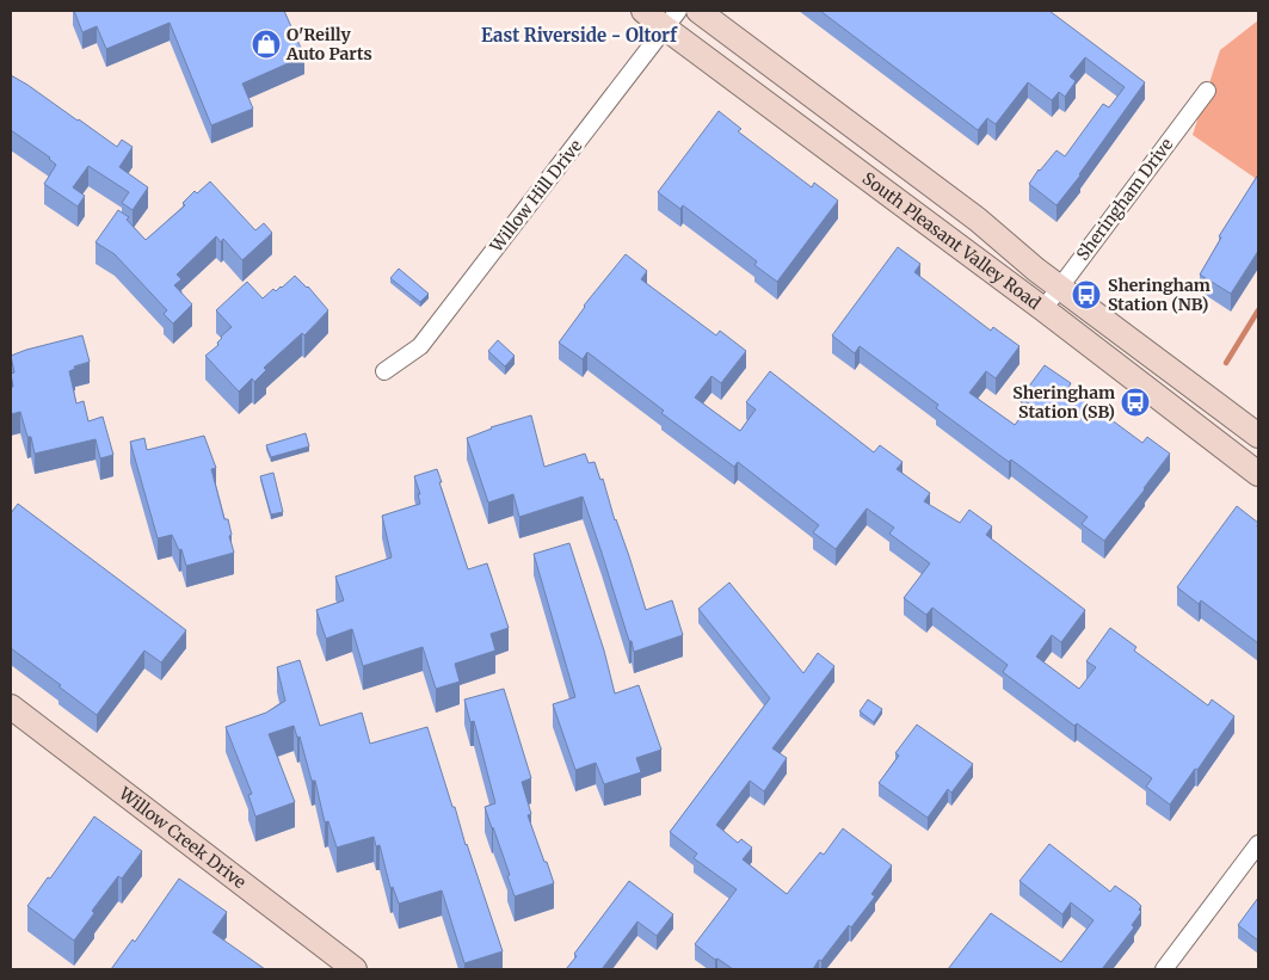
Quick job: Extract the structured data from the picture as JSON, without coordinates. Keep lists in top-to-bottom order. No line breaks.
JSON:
{"streets":{"main road":["South Pleasant Valley Road","Willow Creek Drive"],"street":["Willow Hill Drive","Sheringham Drive"]},"crossings":[["Willow Hill Drive","South Pleasant Valley Road"],["Sheringham Drive","South Pleasant Valley Road"]],"districts":["East Riverside - Oltorf"],"places":{"shop":["O'Reilly Auto Parts"],"bus stop":["Sheringham Station (NB)","Sheringham Station (SB)"]}}
